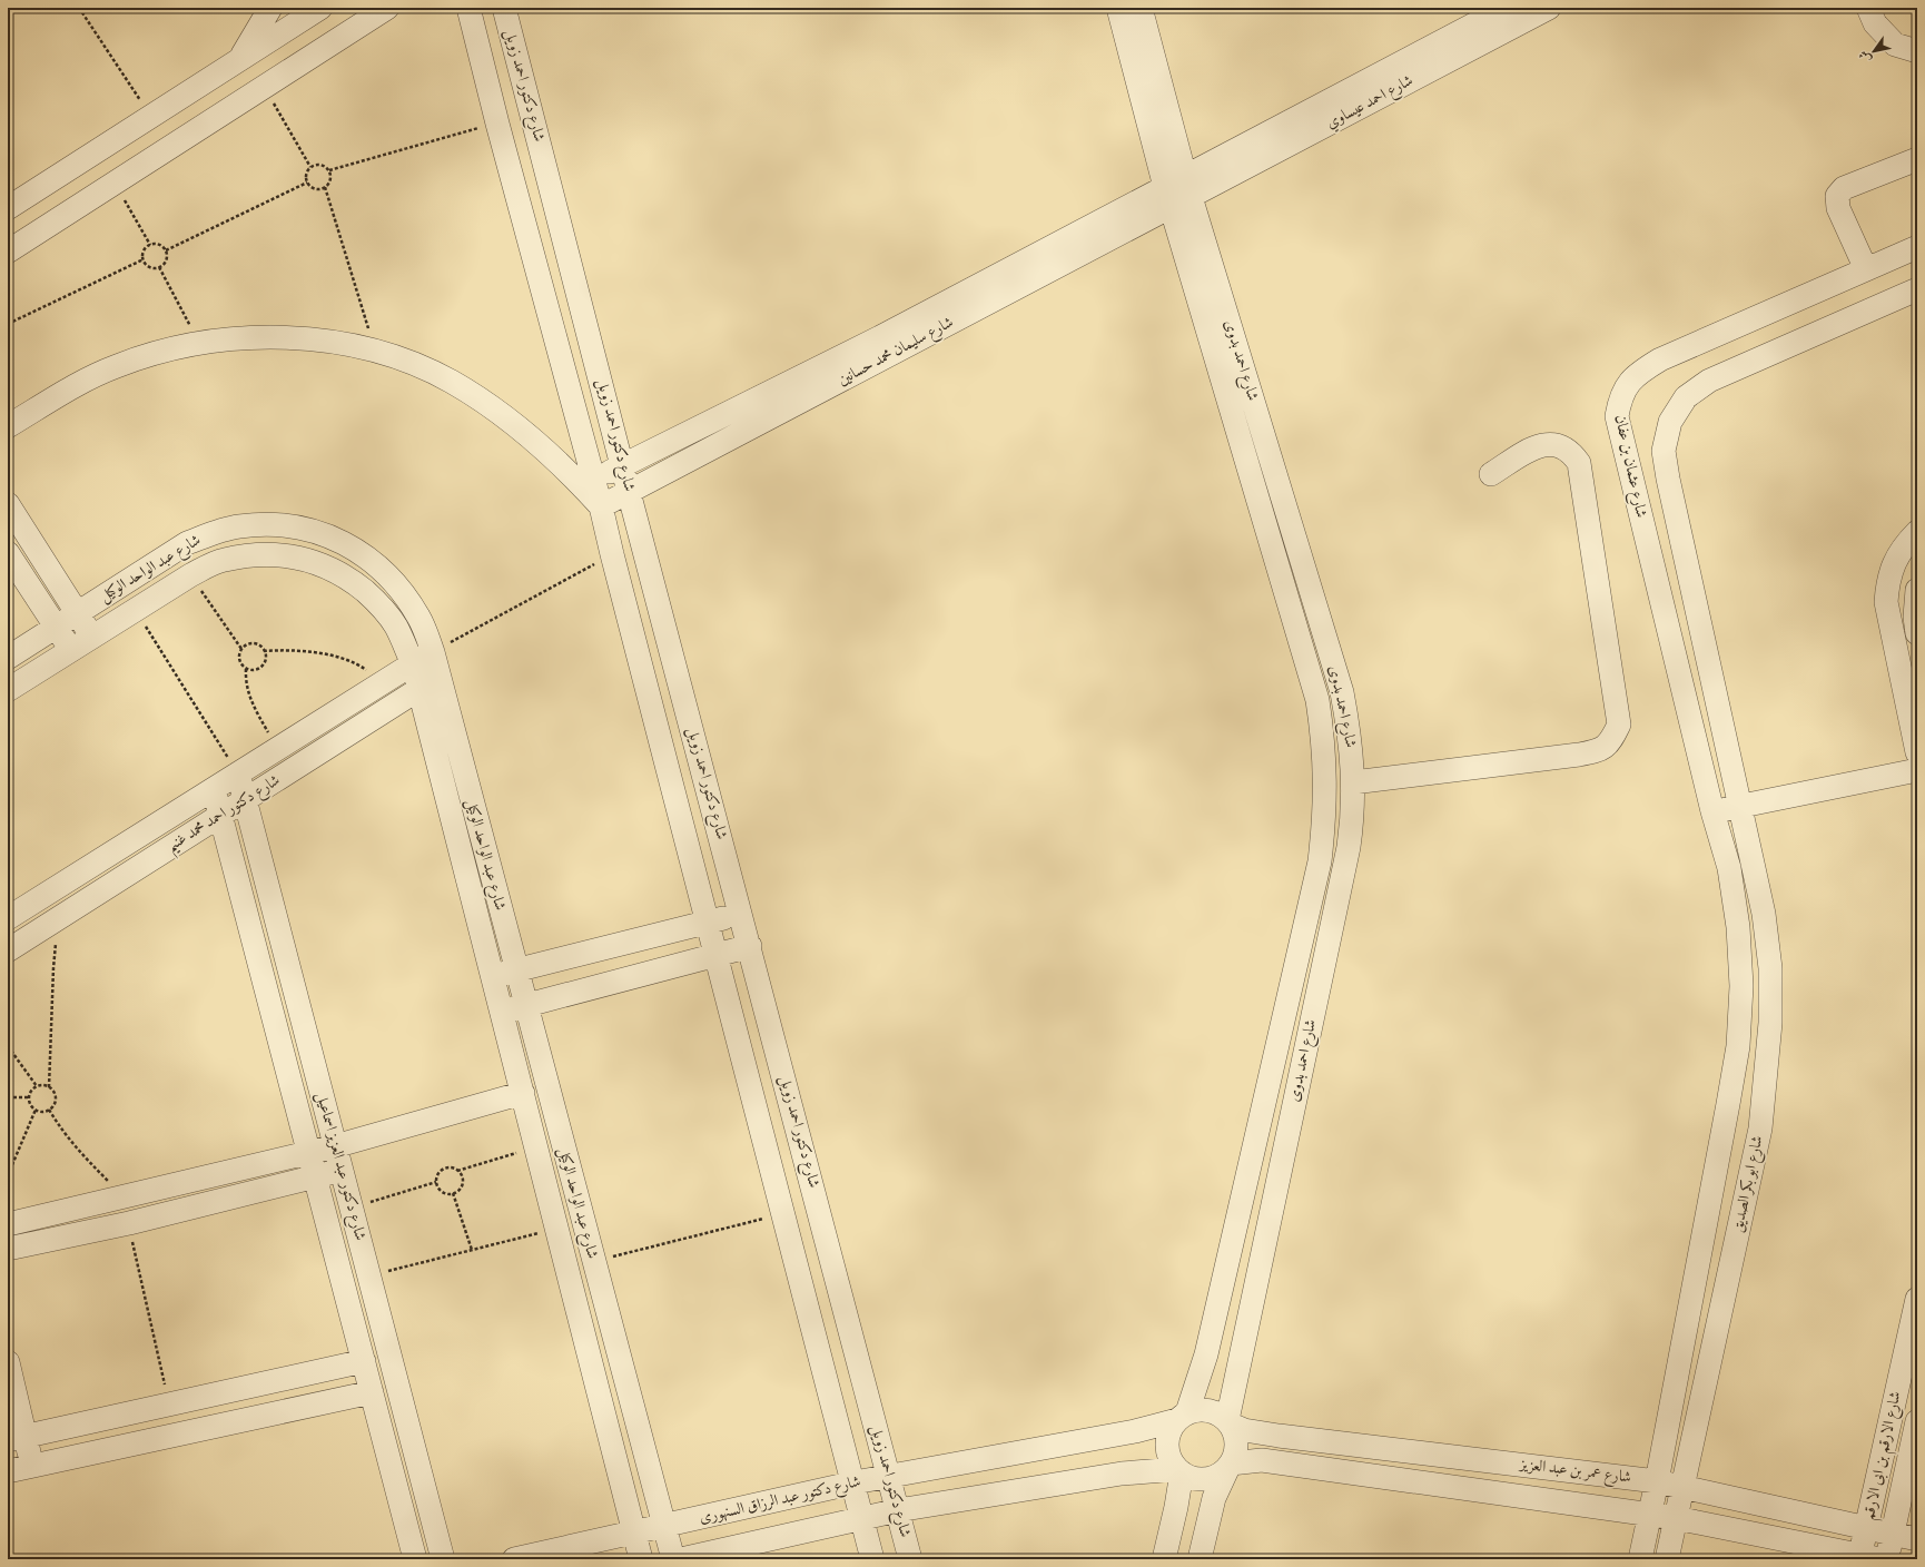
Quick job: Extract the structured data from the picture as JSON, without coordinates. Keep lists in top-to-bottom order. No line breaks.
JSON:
{"streets":{"street":["شارع دكتور احمد زويل","شارع احمد عيساوي","شارع سليمان محمد حسانين","شارع احمد بدوى","شارع عثمان بن عفان","شارع عبد الواحد الوكيل","شارع دكتور احمد محمد غنيم","شارع دكتور عبد العزيز اسماعيل","شارع ابو بكر الصديق","شارع الارقم بن ابى الارقم","شارع عمر بن عبد العزيز","شارع دكتور عبد الرزاق السنهورى"]},"crossings":[["شارع دكتور احمد زويل","شارع سليمان محمد حسانين"],["شارع دكتور احمد زويل","شارع دكتور عبد الرزاق السنهورى"],["شارع احمد عيساوي","شارع سليمان محمد حسانين"],["شارع احمد عيساوي","شارع احمد بدوى"],["شارع سليمان محمد حسانين","شارع احمد بدوى"],["شارع احمد بدوى","شارع عمر بن عبد العزيز"],["شارع احمد بدوى","شارع دكتور عبد الرزاق السنهورى"],["شارع عبد الواحد الوكيل","شارع دكتور احمد محمد غنيم"],["شارع عبد الواحد الوكيل","شارع دكتور عبد الرزاق السنهورى"],["شارع دكتور احمد محمد غنيم","شارع دكتور عبد العزيز اسماعيل"],["شارع ابو بكر الصديق","شارع عمر بن عبد العزيز"],["شارع الارقم بن ابى الارقم","شارع عمر بن عبد العزيز"],["شارع عمر بن عبد العزيز","شارع دكتور عبد الرزاق السنهورى"]],"north":"bottom left"}
